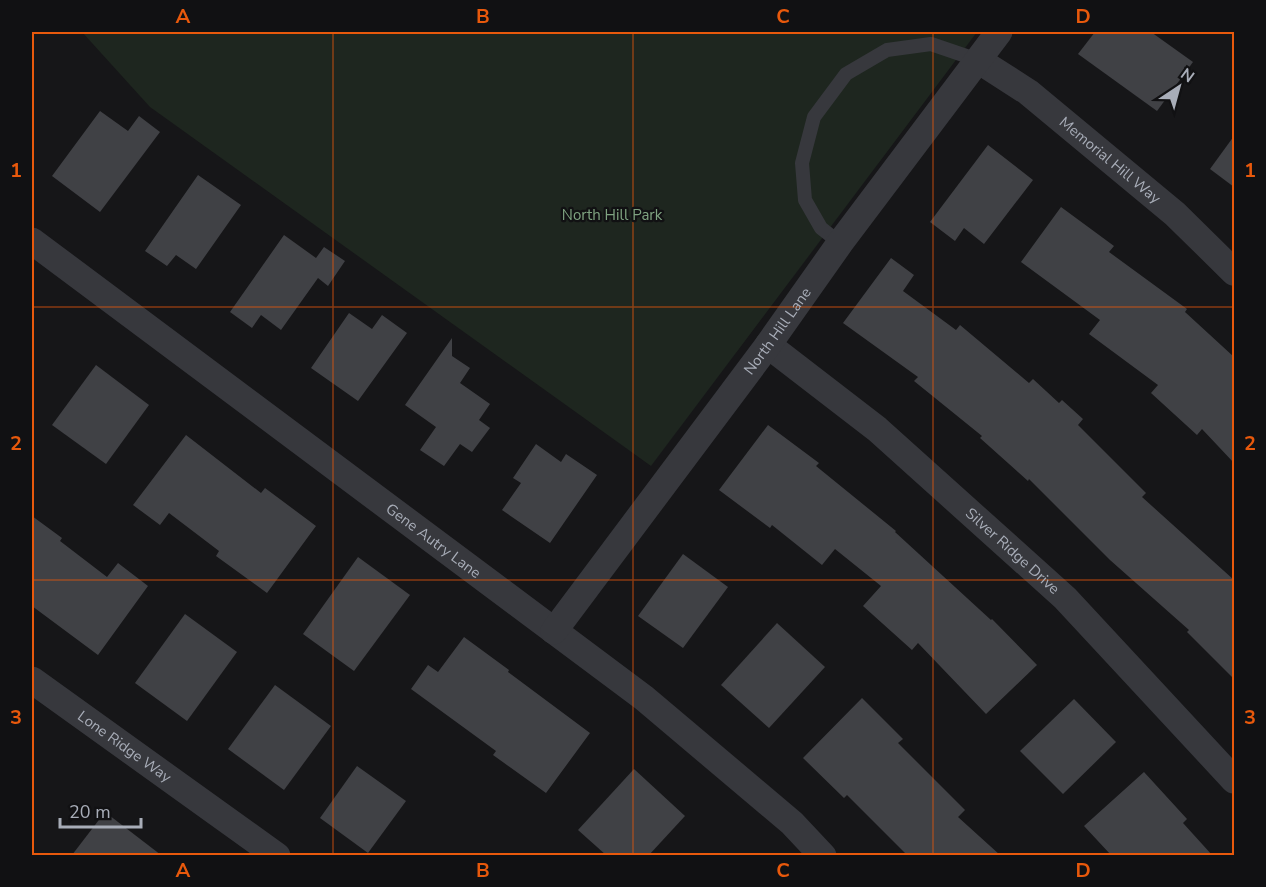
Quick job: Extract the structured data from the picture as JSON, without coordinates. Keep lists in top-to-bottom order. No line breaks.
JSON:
{"streets":{"street":["Memorial Hill Way","North Hill Lane","Gene Autry Lane","Silver Ridge Drive","Lone Ridge Way"]},"crossings":[["Memorial Hill Way","North Hill Lane"],["North Hill Lane","Gene Autry Lane"],["North Hill Lane","Silver Ridge Drive"]],"parks":["North Hill Park"],"scale_bar":"20 m","north":"top right","grid":{"columns":["A","B","C","D"],"rows":["1","2","3"]}}
